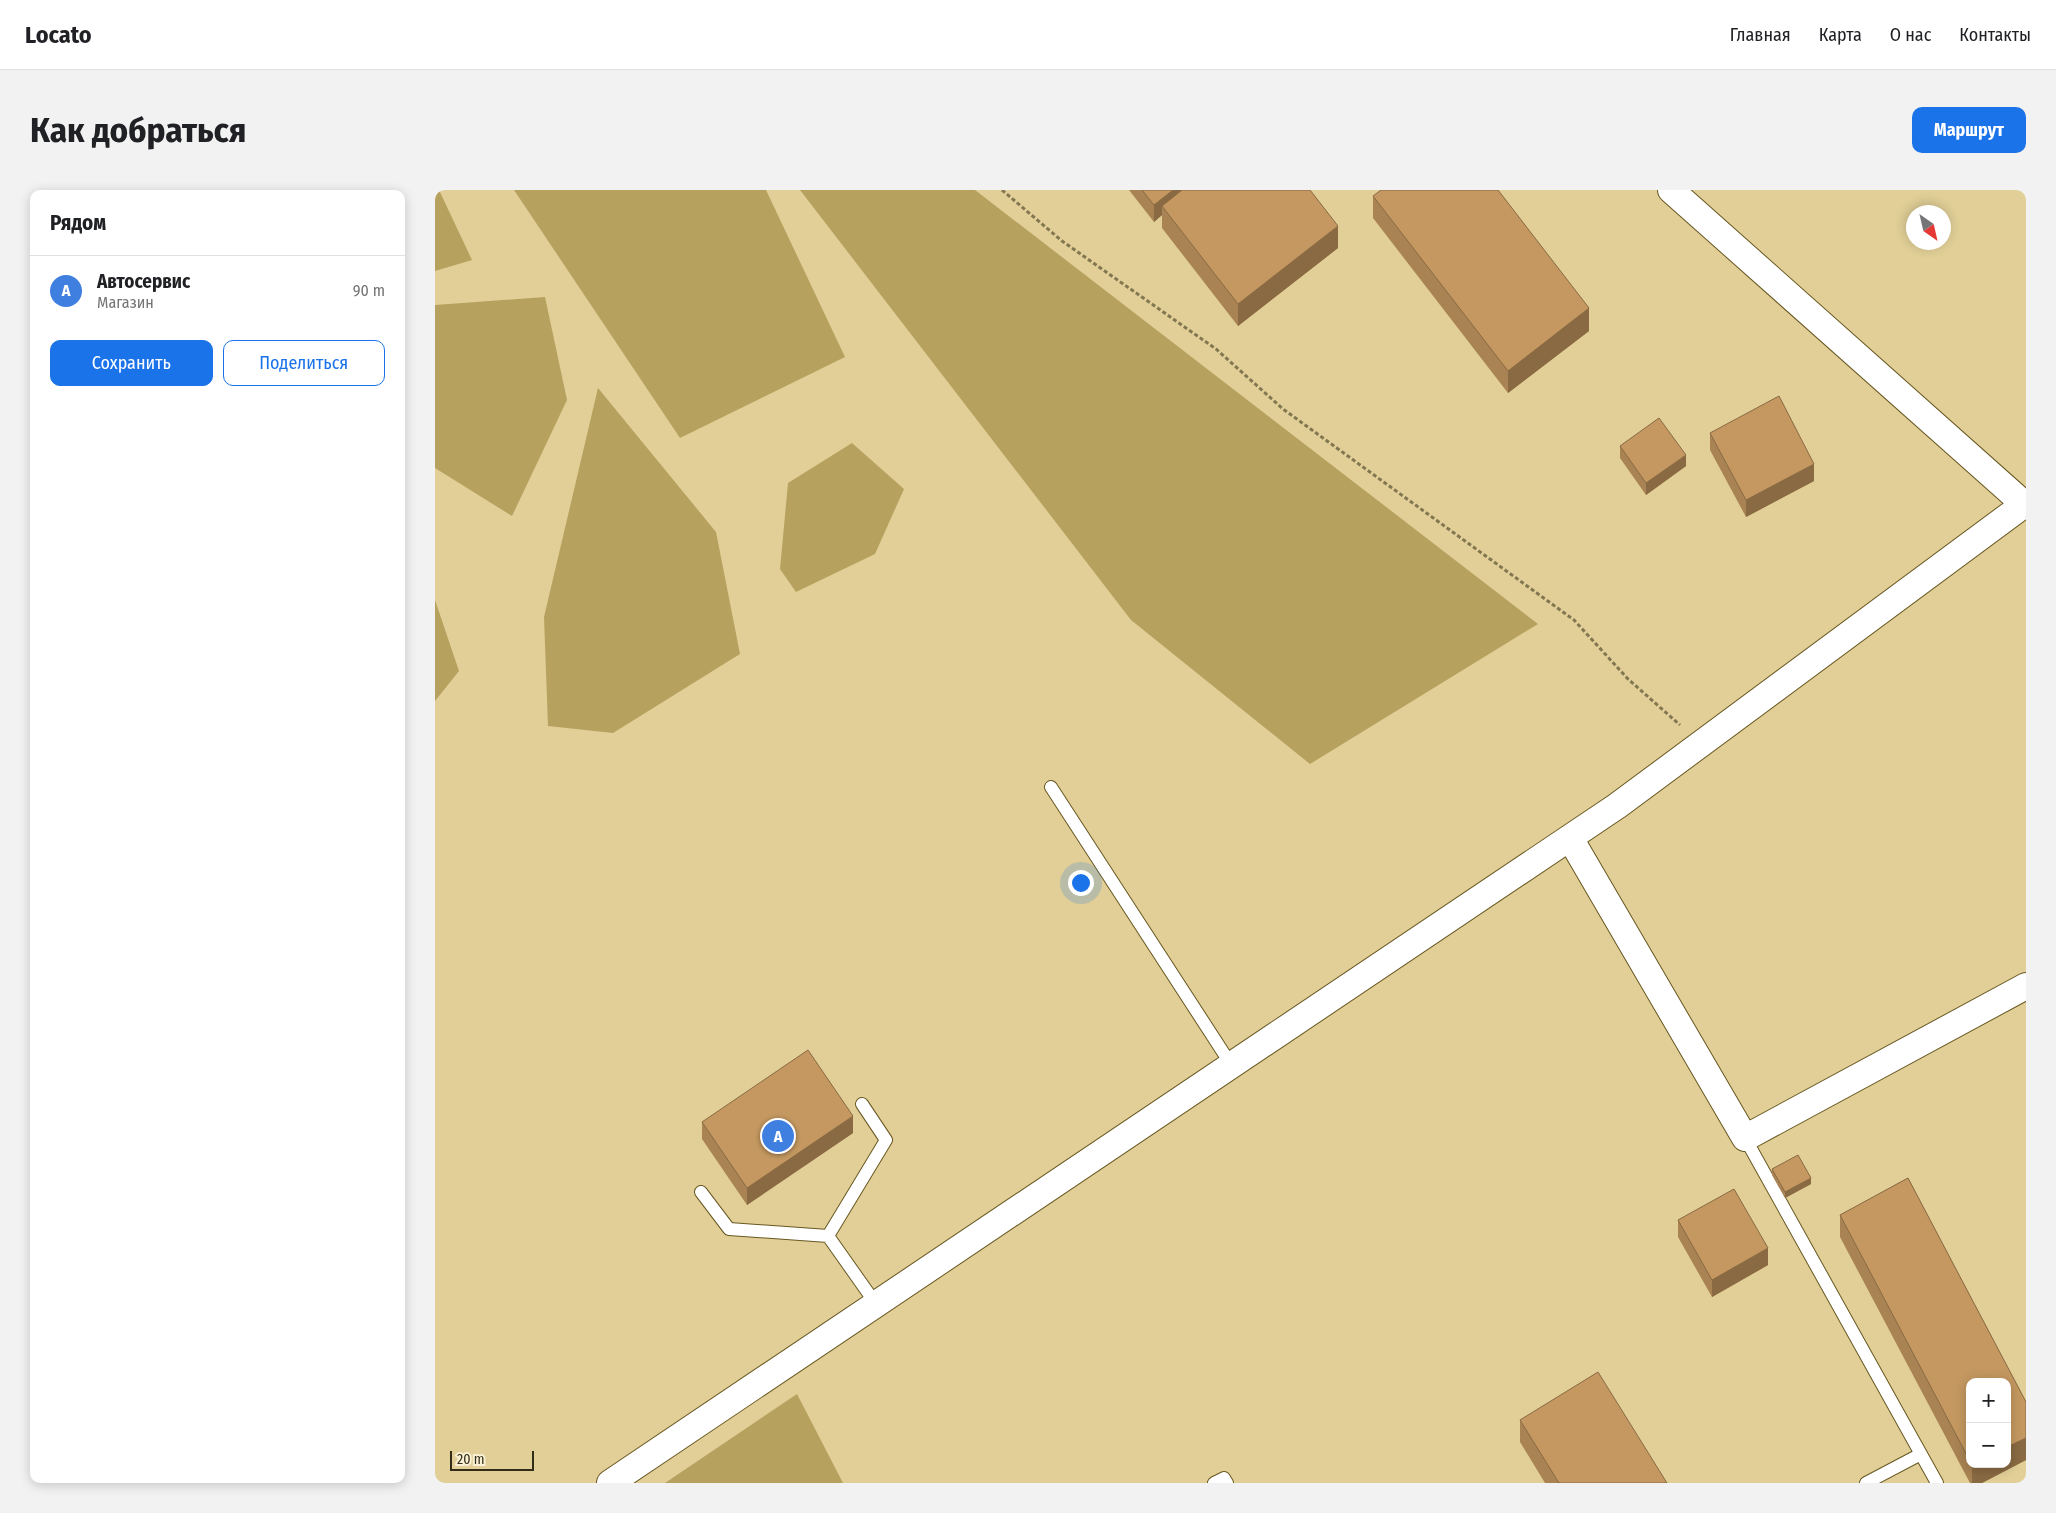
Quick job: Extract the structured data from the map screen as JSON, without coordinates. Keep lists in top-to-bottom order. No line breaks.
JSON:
{"scale_bar":"20 m","north":"bottom right","page":{"header":"Locato","nav":["Главная","Карта","О нас","Контакты"],"buttons":["Маршрут",["Сохранить","Поделиться"]],"title":"Как добраться","heading":"Рядом","list":[{"mark":"A","name":"Автосервис","note":"Магазин","value":"90 m"}],"pins":"A","map_buttons":["+","−"],"scale":"20 m"}}
